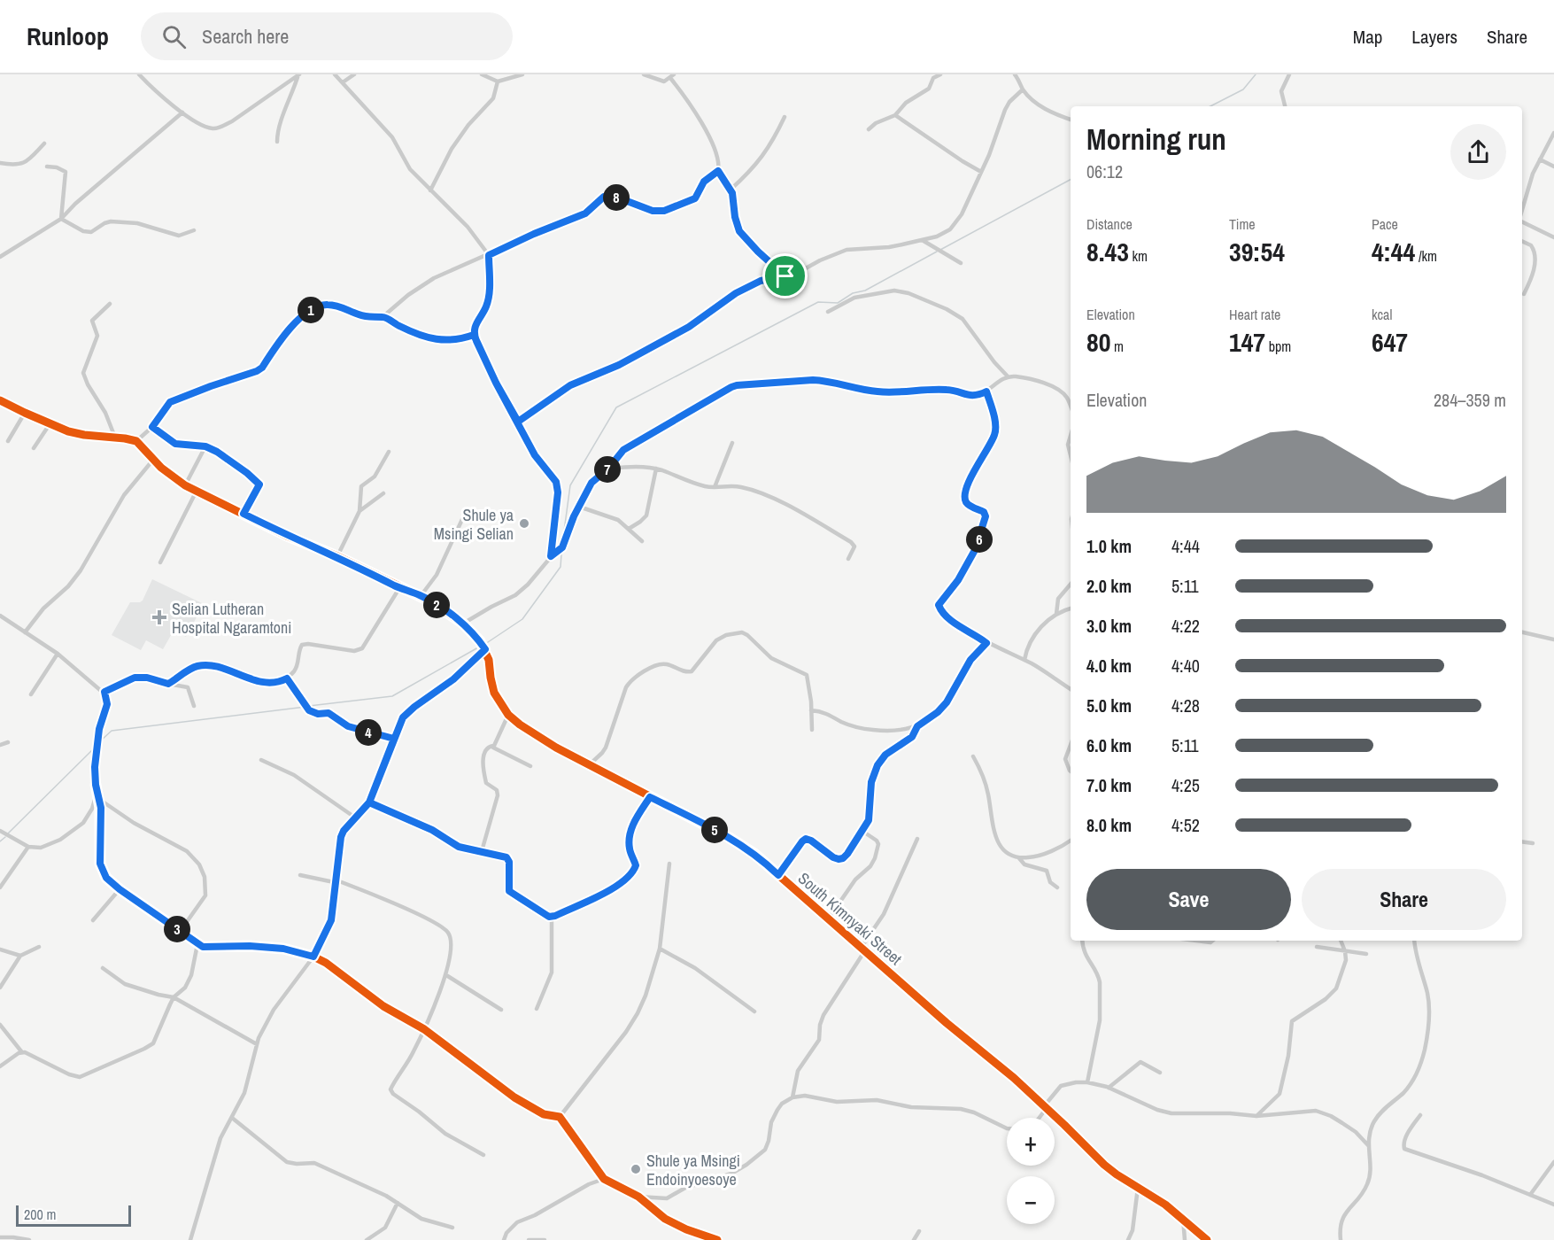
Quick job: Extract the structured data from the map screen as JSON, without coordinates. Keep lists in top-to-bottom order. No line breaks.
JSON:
{"streets":{"street":["South Kimnyaki Street"]},"places":{"other":["Shule ya Msingi Selian","Shule ya Msingi Endoinyoesoye"],"health":["Selian Lutheran Hospital Ngaramtoni"]},"scale_bar":"200 m","page":{"header":"Runloop","search":"Search here","nav":["Map","Layers","Share"],"heading":["Morning run","06:12"],"pins":["8","1","7","6","2","4","5","3"],"stats":[["Distance","8.43 km"],["Time","39:54"],["Pace","4:44 /km"],["Elevation","80 m"],["Heart rate","147 bpm"],["kcal","647"]],"chart":["Elevation","284–359 m"],"list":[{"name":"1.0 km","note":"4:44"},{"name":"2.0 km","note":"5:11"},{"name":"3.0 km","note":"4:22"},{"name":"4.0 km","note":"4:40"},{"name":"5.0 km","note":"4:28"},{"name":"6.0 km","note":"5:11"},{"name":"7.0 km","note":"4:25"},{"name":"8.0 km","note":"4:52"}],"buttons":["Save","Share"],"map_buttons":["+","−"],"scale":"200 m"}}
